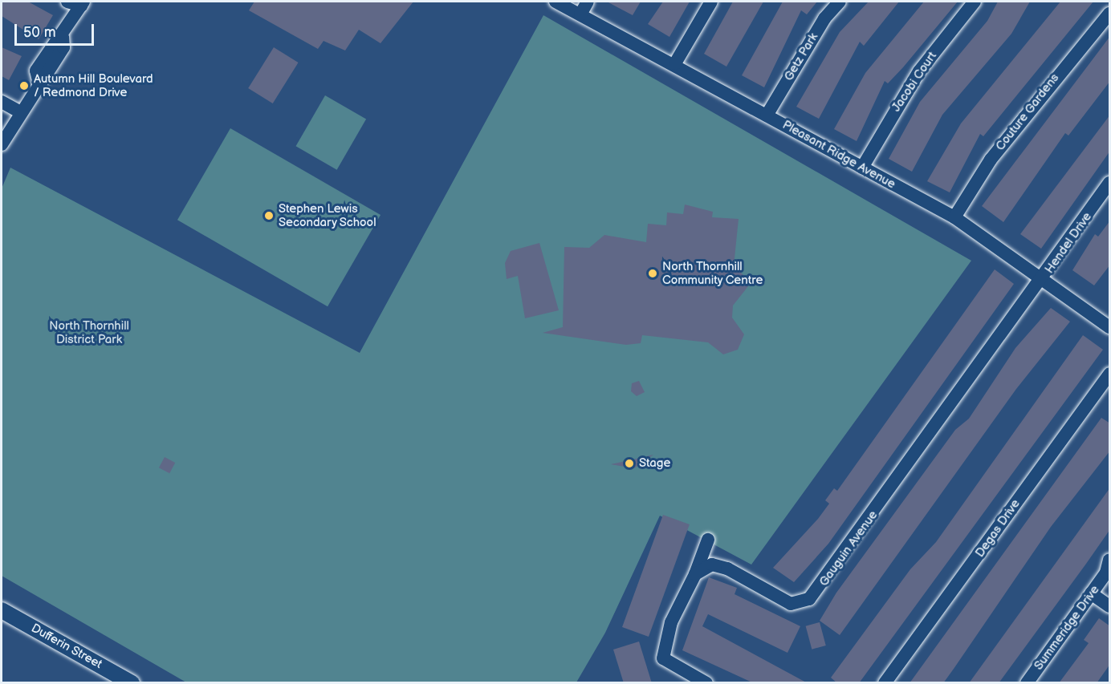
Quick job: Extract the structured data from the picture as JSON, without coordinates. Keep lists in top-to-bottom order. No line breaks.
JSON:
{"streets":{"main road":["Dufferin Street"],"street":["Getz Park","Jacobi Court","Couture Gardens","Pleasant Ridge Avenue","Hendel Drive","Degas Drive","Gauguin Avenue","Summeridge Drive"]},"crossings":[["Getz Park","Pleasant Ridge Avenue"],["Jacobi Court","Pleasant Ridge Avenue"],["Couture Gardens","Pleasant Ridge Avenue"],["Pleasant Ridge Avenue","Hendel Drive"],["Pleasant Ridge Avenue","Gauguin Avenue"],["Hendel Drive","Gauguin Avenue"]],"parks":["North Thornhill District Park"],"places":["Autumn Hill Boulevard / Redmond Drive","Stephen Lewis Secondary School","North Thornhill Community Centre","Stage"],"scale_bar":"50 m"}
